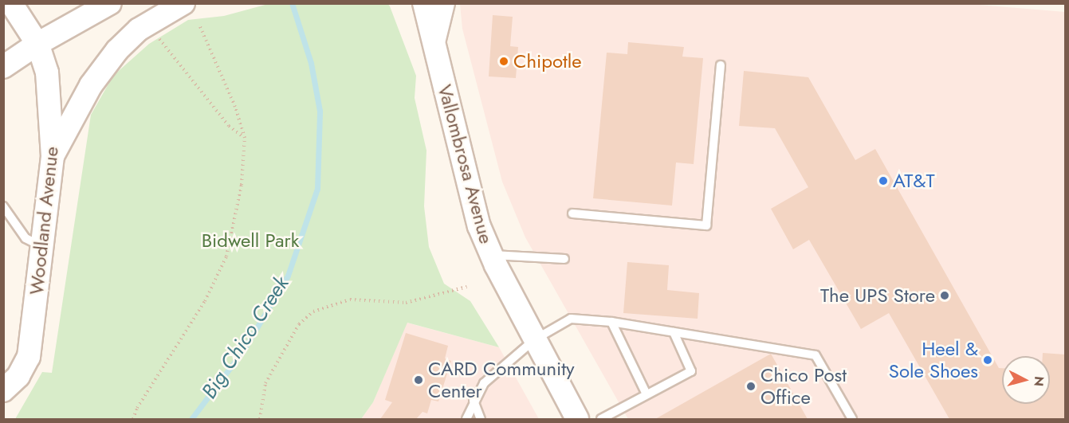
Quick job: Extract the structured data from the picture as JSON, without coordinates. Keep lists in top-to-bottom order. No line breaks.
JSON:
{"streets":{"street":["Vallombrosa Avenue","Woodland Avenue"]},"water":["Big Chico Creek"],"parks":["Bidwell Park"],"places":["Chipotle","AT&T","The UPS Store","Heel & Sole Shoes","CARD Community Center","Chico Post Office"],"north":"right"}
